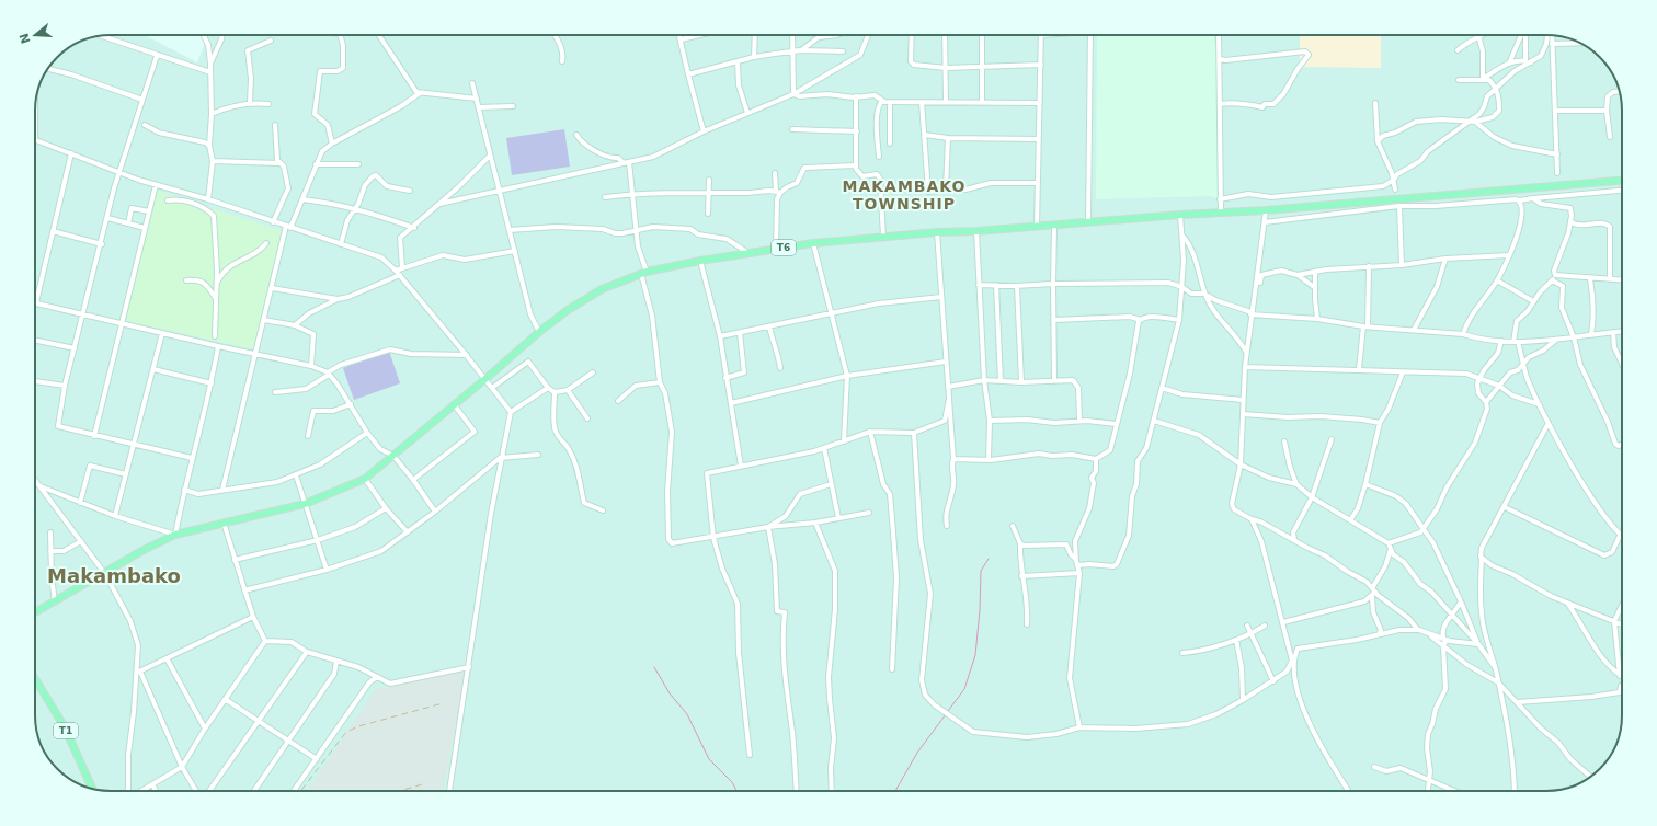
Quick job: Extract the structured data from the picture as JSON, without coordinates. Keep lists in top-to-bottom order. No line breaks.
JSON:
{"streets":{"highway":["T6","T1"]},"districts":["MAKAMBAKO TOWNSHIP","Makambako"],"north":"left"}
